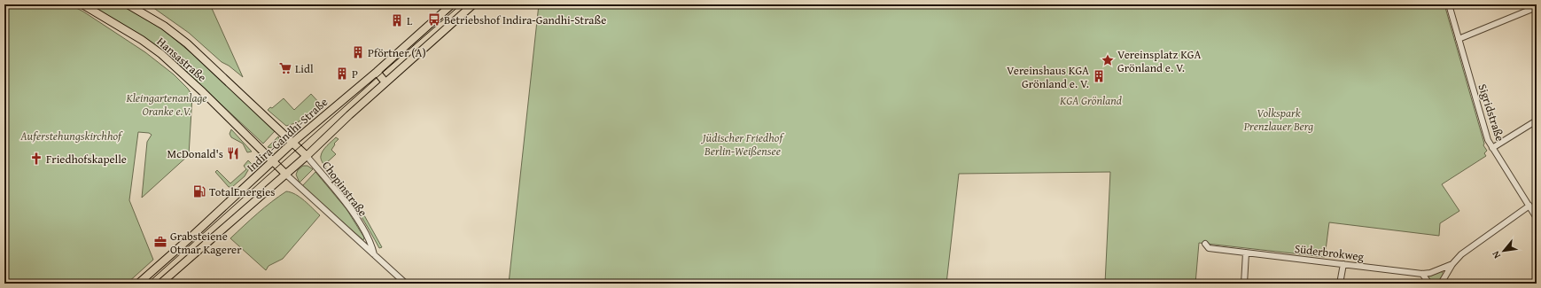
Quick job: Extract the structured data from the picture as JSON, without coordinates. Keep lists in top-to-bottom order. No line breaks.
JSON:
{"streets":{"main road":["Hansastraße","Indira-Gandhi-Straße"],"street":["Sigridstraße","Chopinstraße","Süderbrokweg"]},"crossings":[["Hansastraße","Indira-Gandhi-Straße"],["Hansastraße","Chopinstraße"]],"parks":["Kleingartenanlage Oranke e.V.","KGA Grönland","Volkspark Prenzlauer Berg","Auferstehungskirchhof","Jüdischer Friedhof Berlin-Weißensee"],"places":{"bus stop":["Betriebshof Indira-Gandhi-Straße"],"building":["L","Pförtner (A)","P","Vereinshaus KGA Grönland e. V."],"place":["Vereinsplatz KGA Grönland e. V."],"supermarket":["Lidl"],"restaurant":["McDonald's"],"church":["Friedhofskapelle"],"fuel station":["TotalEnergies"],"office":["Grabsteiene Otmar Kagerer"]},"north":"bottom left"}
